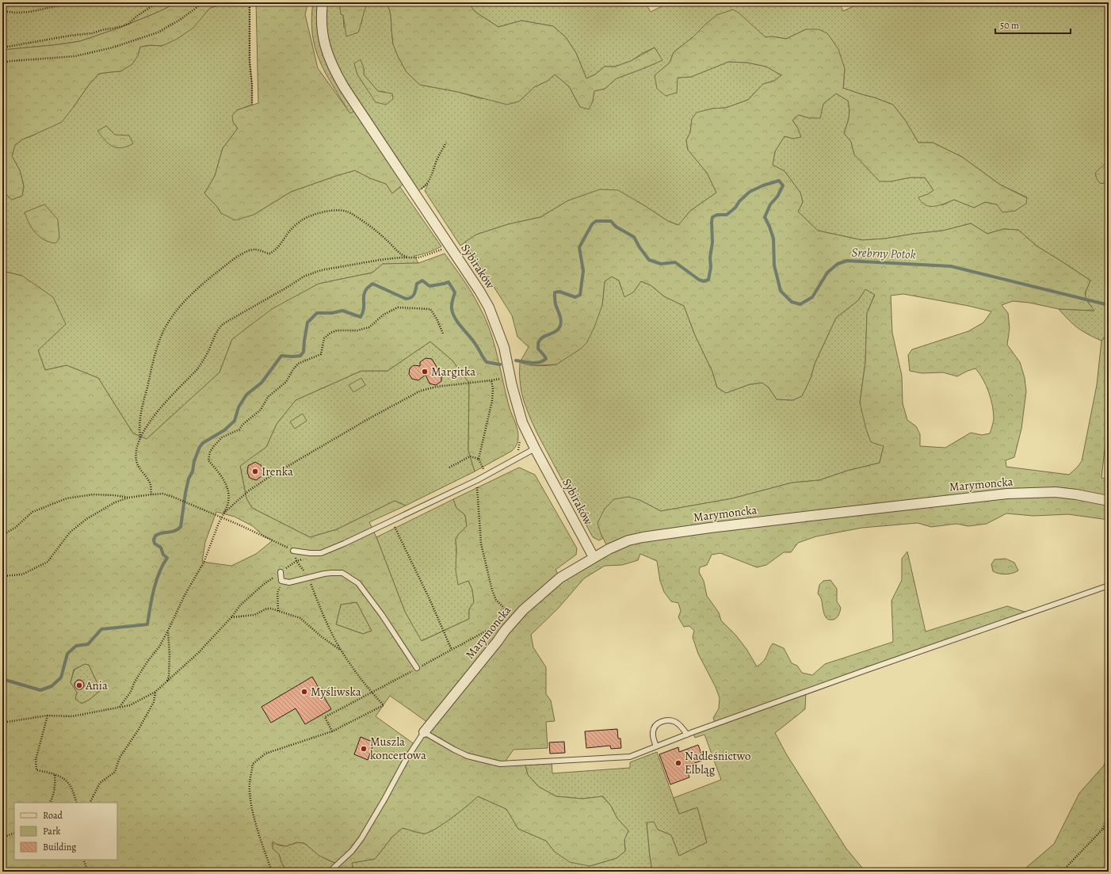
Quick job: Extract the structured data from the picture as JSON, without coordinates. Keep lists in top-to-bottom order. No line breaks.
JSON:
{"streets":{"street":["Sybiraków","Marymoncka"]},"crossings":[["Sybiraków","Marymoncka"]],"water":["Srebrny Potok"],"places":["Margitka","Irenka","Ania","Myśliwska","Muszla koncertowa","Nadleśnictwo Elbląg"],"legend":["Road","Park","Building"],"scale_bar":"50 m"}
